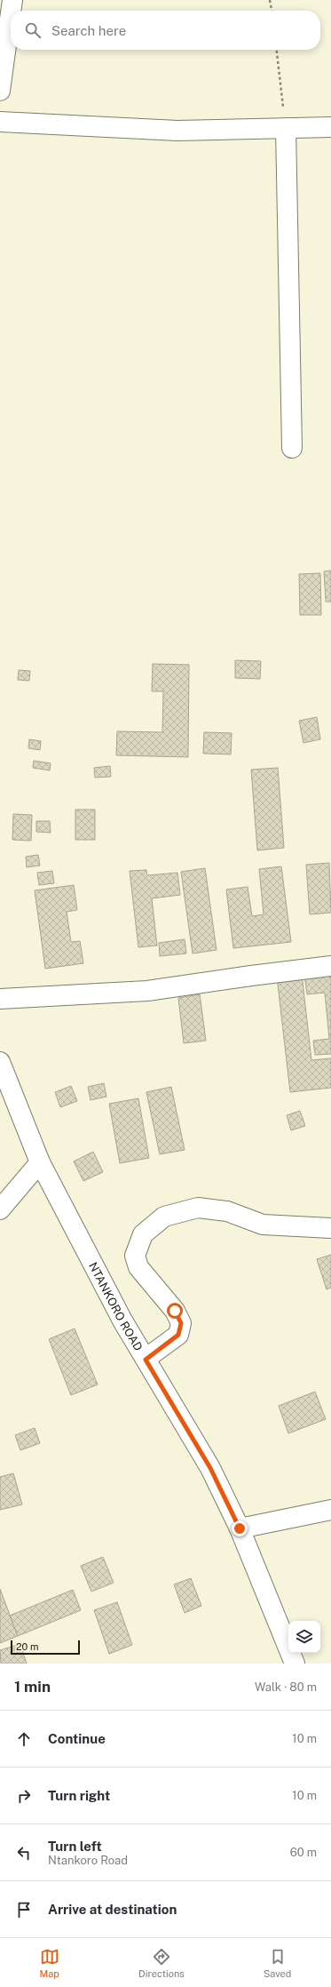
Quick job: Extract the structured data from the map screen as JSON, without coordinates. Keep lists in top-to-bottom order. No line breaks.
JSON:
{"streets":{"street":["NTANKORO ROAD"]},"scale_bar":"20 m","page":{"search":"Search here","scale":"20 m","heading":["1 min","Walk · 80 m"],"list":[["Continue","10 m"],["Turn right","10 m"],["Turn left","Ntankoro Road","60 m"],"Arrive at destination"],"nav":["Map","Directions","Saved"]}}
